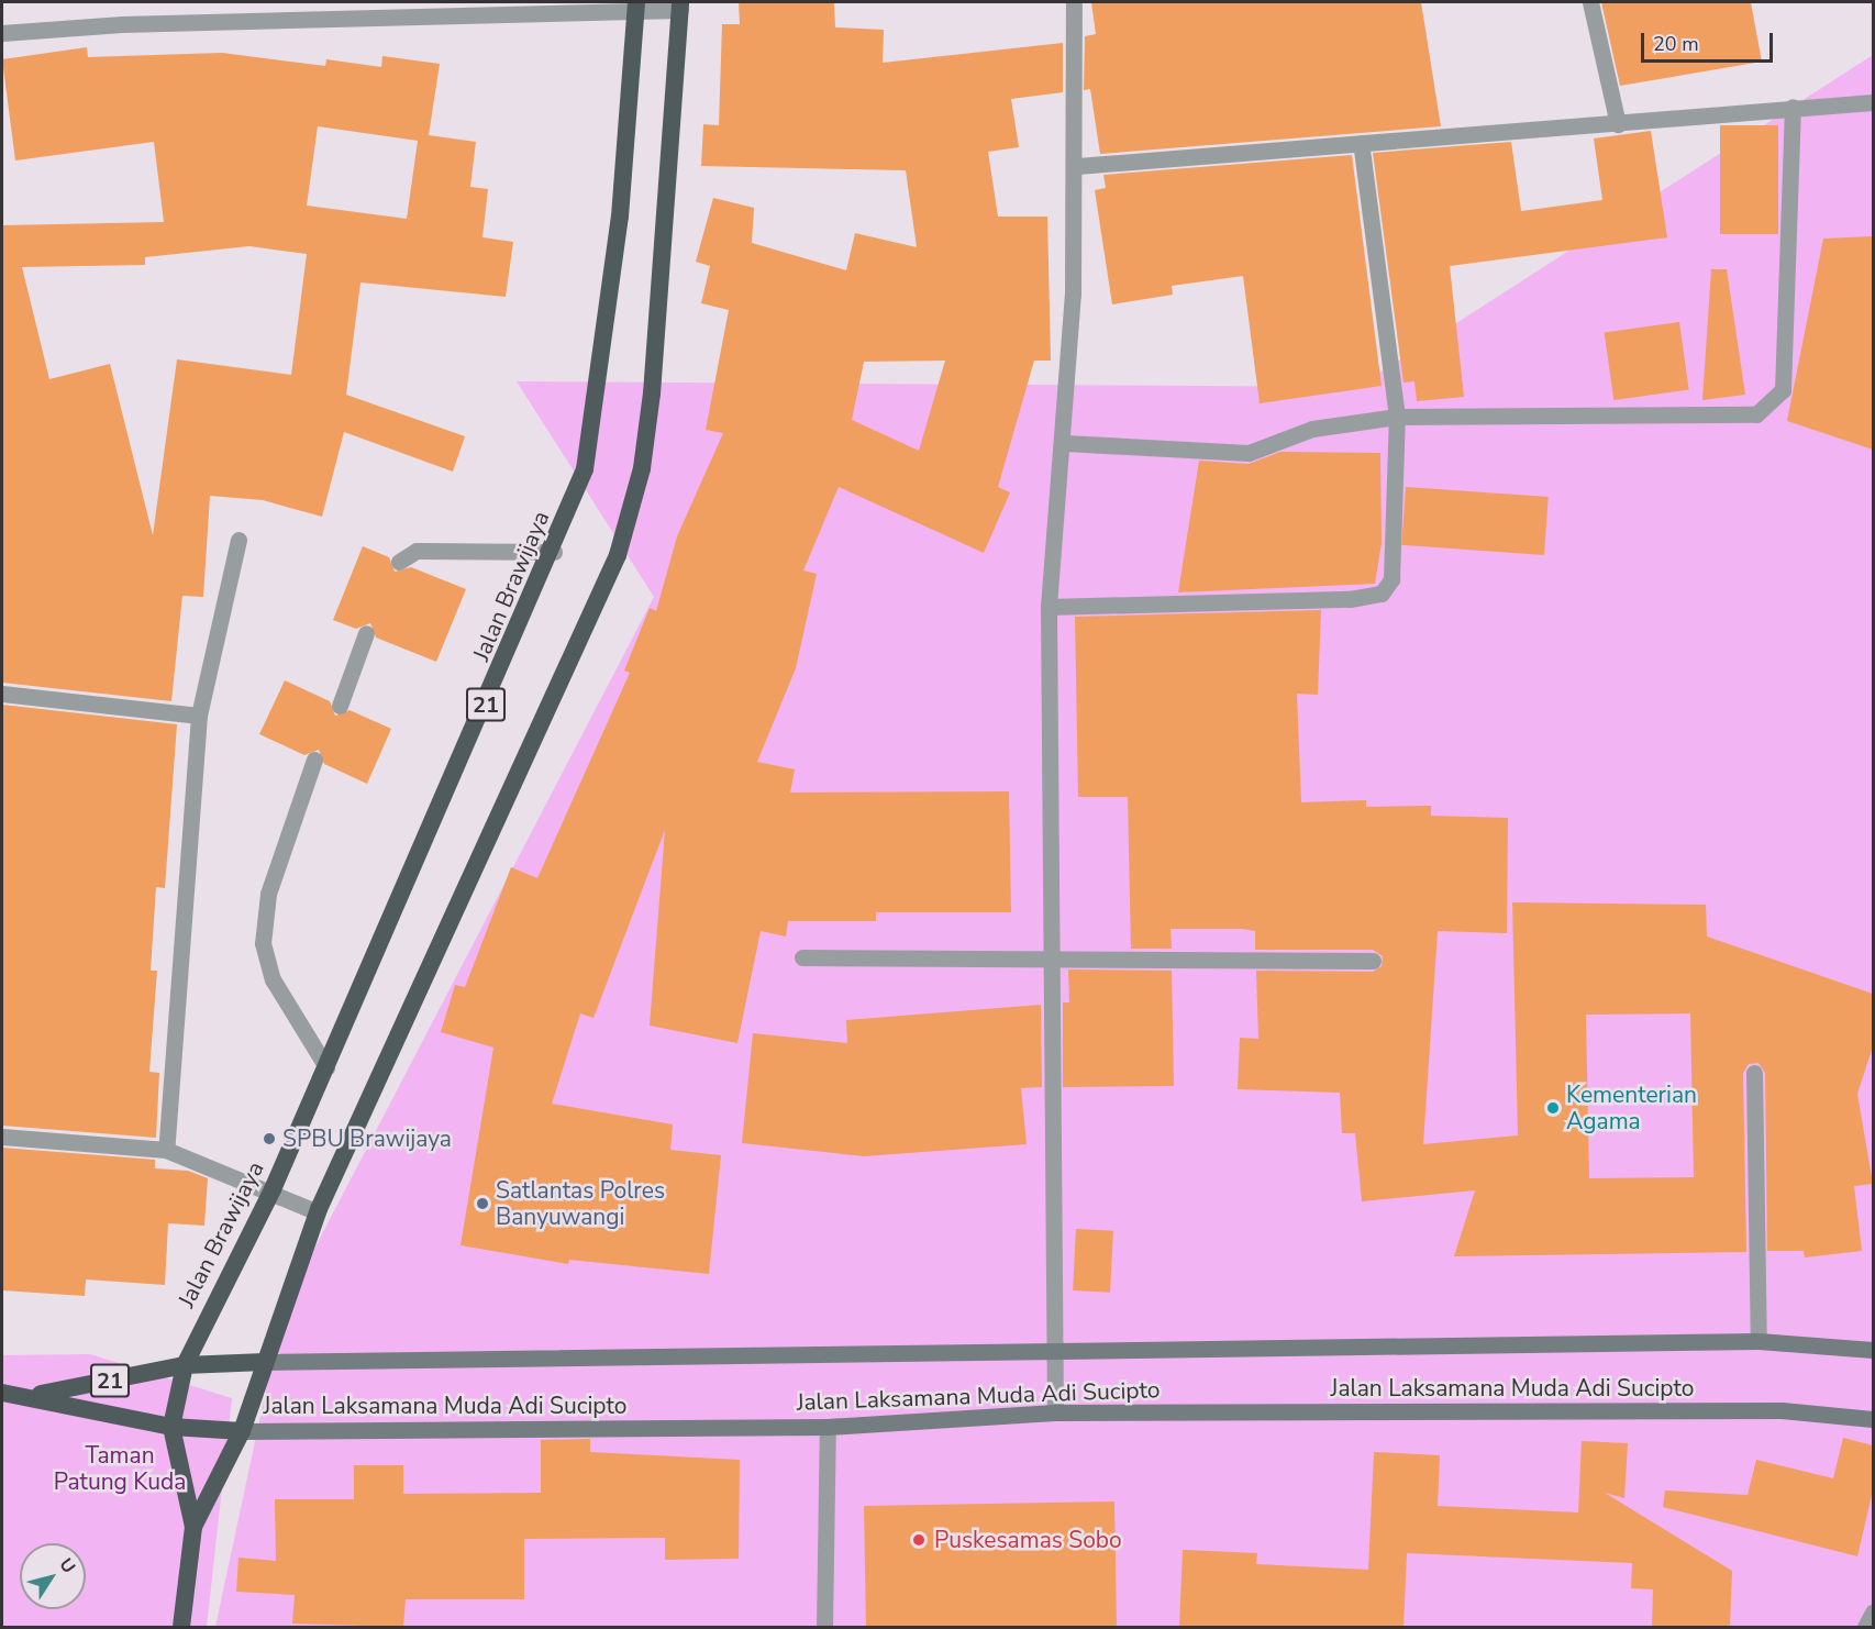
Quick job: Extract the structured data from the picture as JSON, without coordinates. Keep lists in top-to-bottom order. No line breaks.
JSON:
{"streets":{"highway":["Jalan Brawijaya","21"],"main road":["Jalan Laksamana Muda Adi Sucipto"]},"crossings":[["Jalan Brawijaya","21"],["21","Jalan Laksamana Muda Adi Sucipto"]],"parks":["Taman Patung Kuda"],"places":["Kementerian Agama","SPBU Brawijaya","Satlantas Polres Banyuwangi","Puskesamas Sobo"],"scale_bar":"20 m","north":"top right"}
